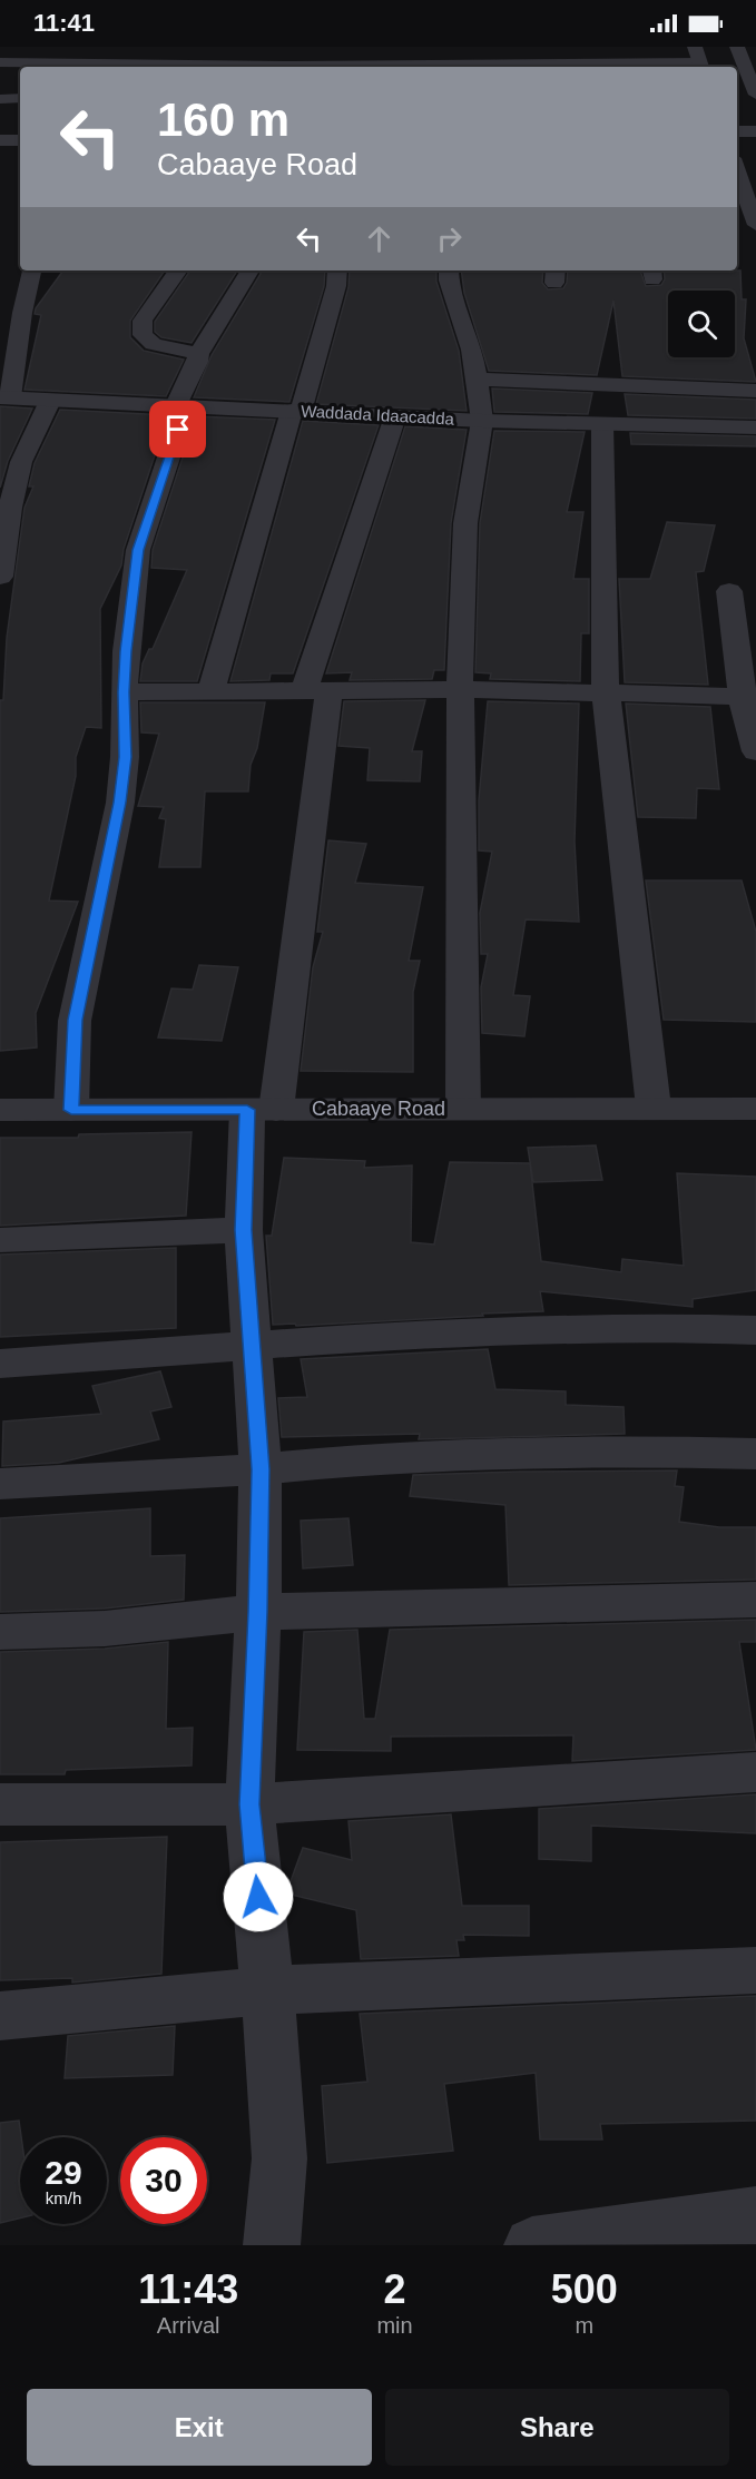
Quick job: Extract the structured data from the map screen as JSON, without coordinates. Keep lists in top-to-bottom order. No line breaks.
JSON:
{"streets":{"street":["Waddada Idaacadda","Cabaaye Road"]},"page":{"status":"11:41","turn":["160 m","Cabaaye Road"],"speed":"29 km/h","limit":"30","eta":["11:43","Arrival","2","min","500","m"],"buttons":["Exit","Share"]}}
